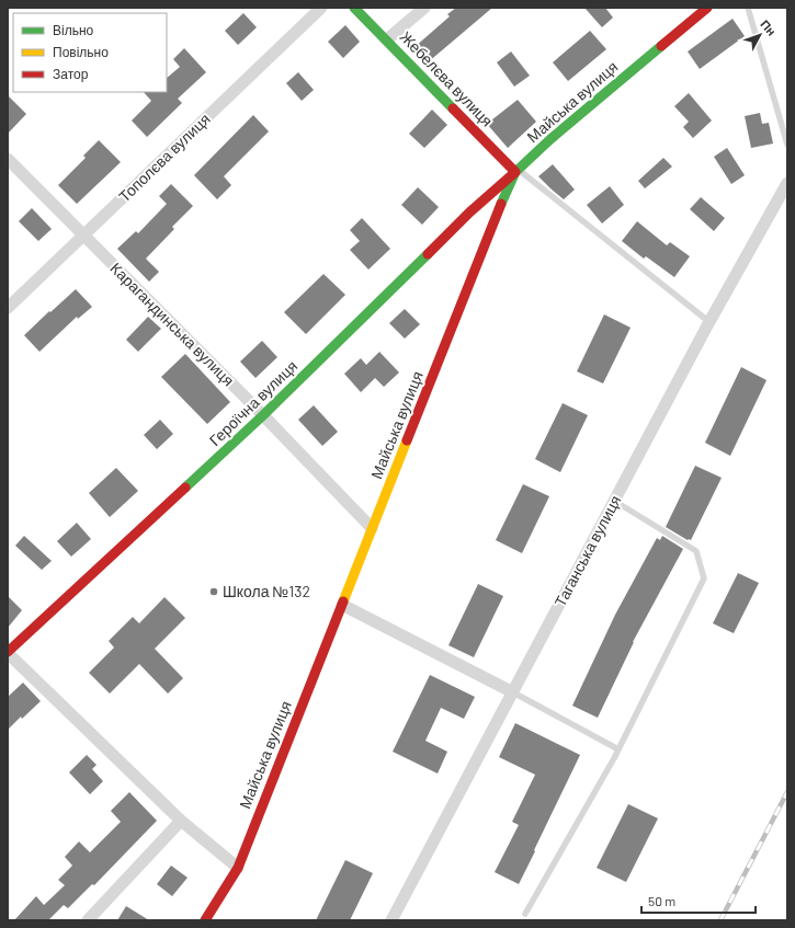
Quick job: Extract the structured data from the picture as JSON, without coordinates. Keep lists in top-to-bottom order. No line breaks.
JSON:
{"streets":{"street":["Жебелєва вулиця","Майська вулиця","Тополєва вулиця","Карагандинська вулиця","Героїчна вулиця","Таганська вулиця"]},"crossings":[["Жебелєва вулиця","Майська вулиця"],["Жебелєва вулиця","Героїчна вулиця"],["Майська вулиця","Карагандинська вулиця"],["Майська вулиця","Героїчна вулиця"],["Тополєва вулиця","Карагандинська вулиця"],["Карагандинська вулиця","Героїчна вулиця"]],"places":["Школа №132"],"legend":["Вільно","Повільно","Затор"],"scale_bar":"50 m","north":"top right"}
